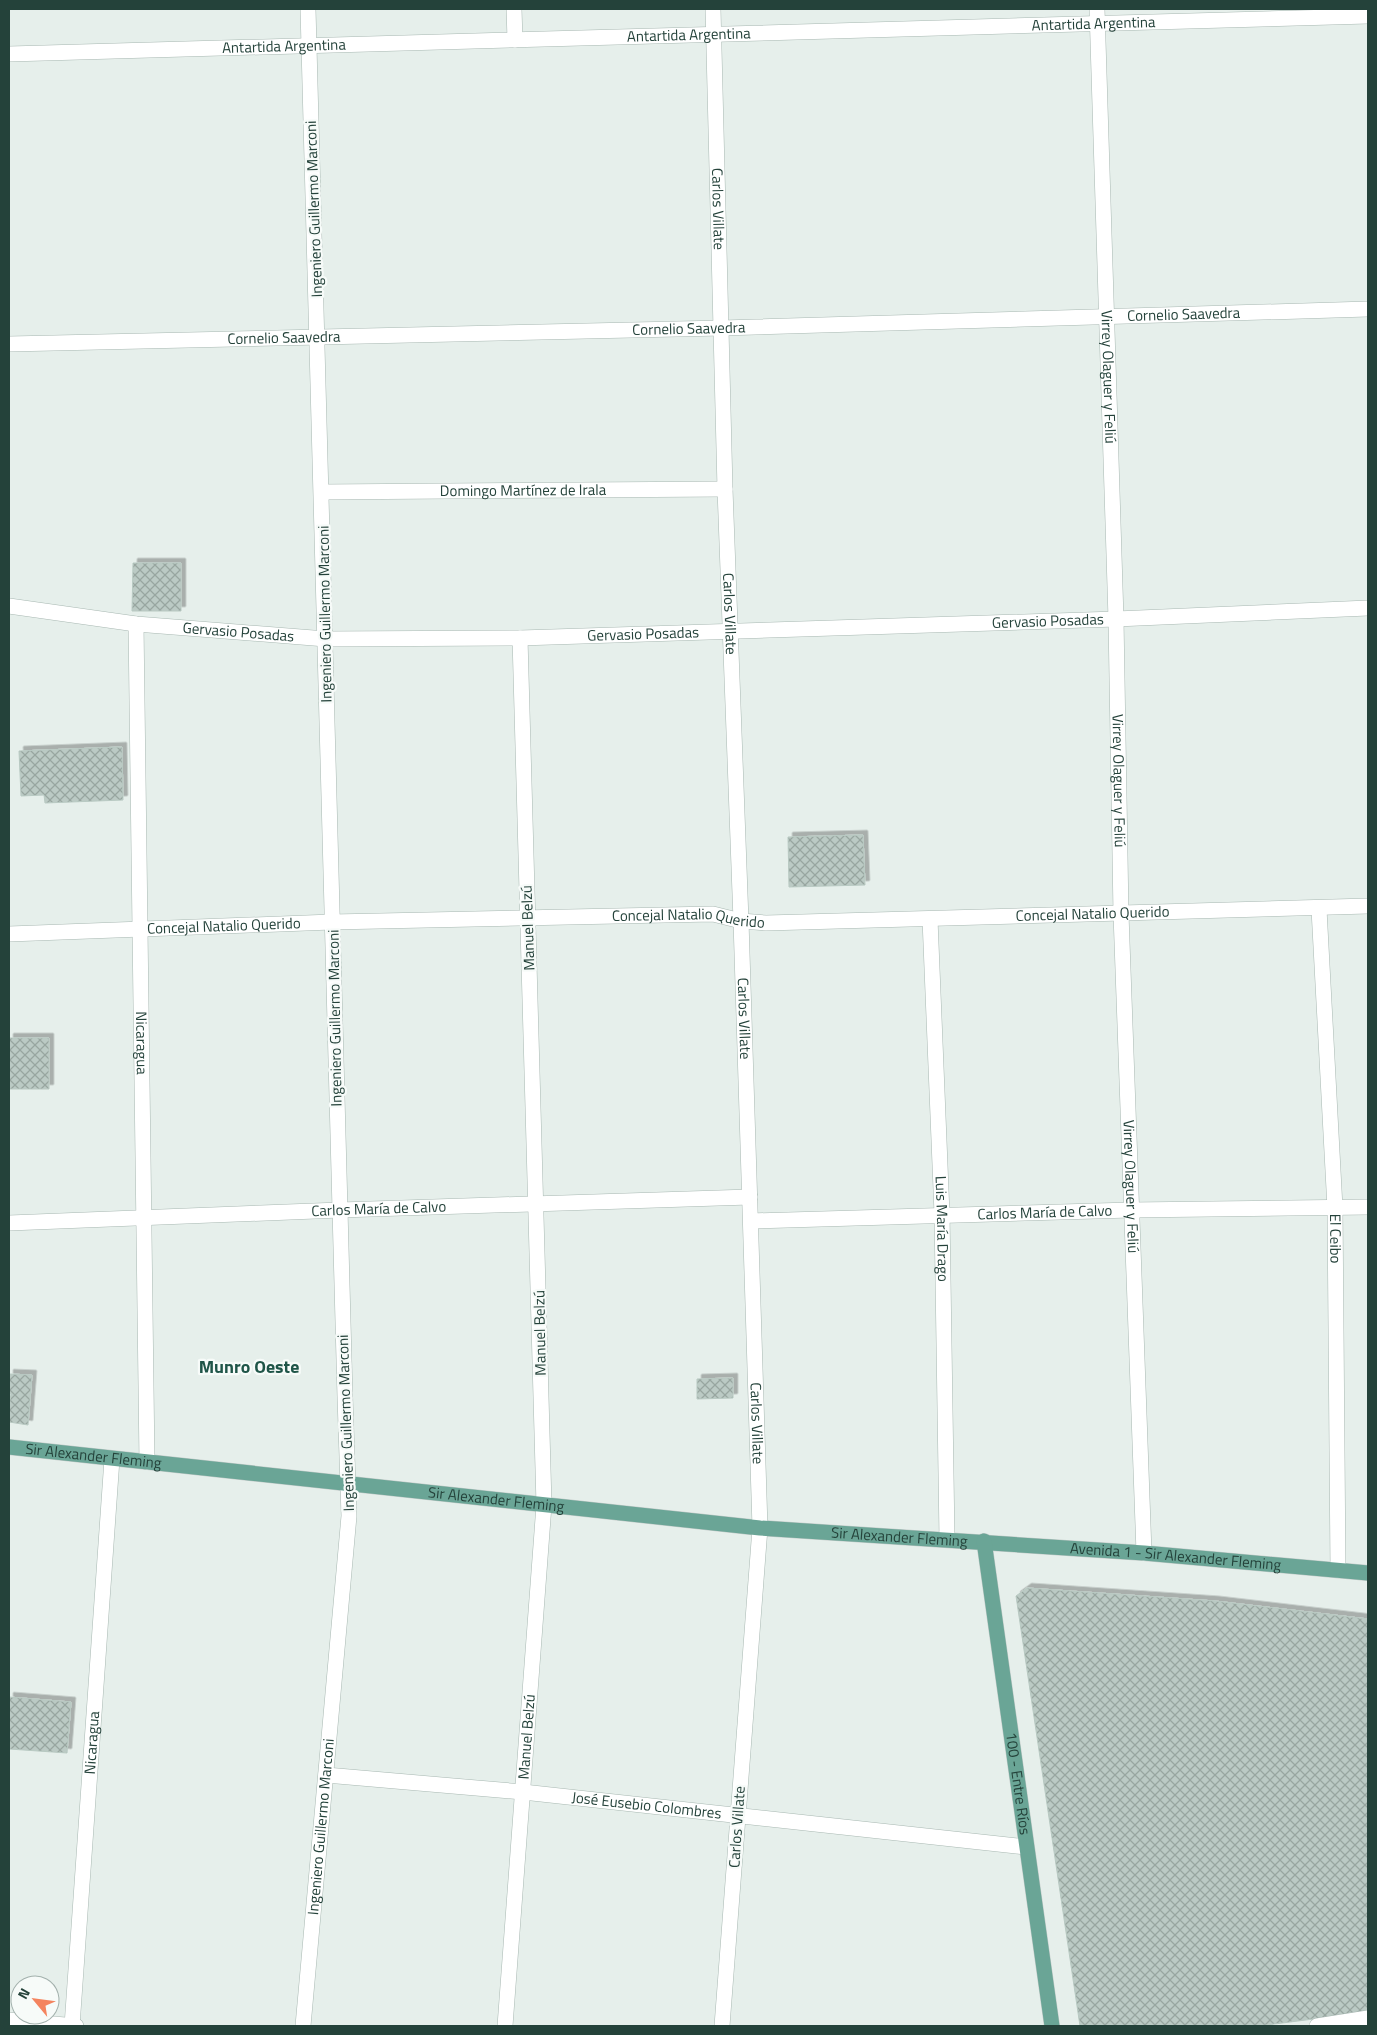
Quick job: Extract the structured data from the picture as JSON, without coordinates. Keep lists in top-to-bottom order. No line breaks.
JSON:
{"streets":{"main road":["Sir Alexander Fleming","Avenida 1 - Sir Alexander Fleming","100 - Entre Ríos"],"street":["Antartida Argentina","Carlos Villate","Ingeniero Guillermo Marconi","Cornelio Saavedra","Virrey Olaguer y Feliú","Domingo Martínez de Irala","Gervasio Posadas","Concejal Natalio Querido","Manuel Belzú","Nicaragua","Carlos María de Calvo","Luis María Drago","El Ceibo","José Eusebio Colombres"]},"crossings":[["Antartida Argentina","Carlos Villate"],["Antartida Argentina","Ingeniero Guillermo Marconi"],["Antartida Argentina","Virrey Olaguer y Feliú"],["Carlos Villate","Cornelio Saavedra"],["Carlos Villate","Domingo Martínez de Irala"],["Carlos Villate","Gervasio Posadas"],["Carlos Villate","Concejal Natalio Querido"],["Carlos Villate","Carlos María de Calvo"],["Carlos Villate","Sir Alexander Fleming"],["Carlos Villate","José Eusebio Colombres"],["Ingeniero Guillermo Marconi","Cornelio Saavedra"],["Ingeniero Guillermo Marconi","Domingo Martínez de Irala"],["Ingeniero Guillermo Marconi","Gervasio Posadas"],["Ingeniero Guillermo Marconi","Concejal Natalio Querido"],["Ingeniero Guillermo Marconi","Carlos María de Calvo"],["Ingeniero Guillermo Marconi","Sir Alexander Fleming"],["Ingeniero Guillermo Marconi","José Eusebio Colombres"],["Cornelio Saavedra","Virrey Olaguer y Feliú"],["Virrey Olaguer y Feliú","Gervasio Posadas"],["Virrey Olaguer y Feliú","Concejal Natalio Querido"],["Virrey Olaguer y Feliú","Carlos María de Calvo"],["Virrey Olaguer y Feliú","Avenida 1 - Sir Alexander Fleming"],["Gervasio Posadas","Manuel Belzú"],["Gervasio Posadas","Nicaragua"],["Concejal Natalio Querido","Manuel Belzú"],["Concejal Natalio Querido","Nicaragua"],["Concejal Natalio Querido","Luis María Drago"],["Concejal Natalio Querido","El Ceibo"],["Manuel Belzú","Carlos María de Calvo"],["Manuel Belzú","Sir Alexander Fleming"],["Manuel Belzú","José Eusebio Colombres"],["Nicaragua","Carlos María de Calvo"],["Nicaragua","Sir Alexander Fleming"],["Carlos María de Calvo","Luis María Drago"],["Carlos María de Calvo","El Ceibo"],["Luis María Drago","Sir Alexander Fleming"],["El Ceibo","Avenida 1 - Sir Alexander Fleming"],["Sir Alexander Fleming","Avenida 1 - Sir Alexander Fleming"],["Sir Alexander Fleming","100 - Entre Ríos"],["Avenida 1 - Sir Alexander Fleming","100 - Entre Ríos"],["100 - Entre Ríos","José Eusebio Colombres"]],"districts":["Munro Oeste"],"north":"top left"}
